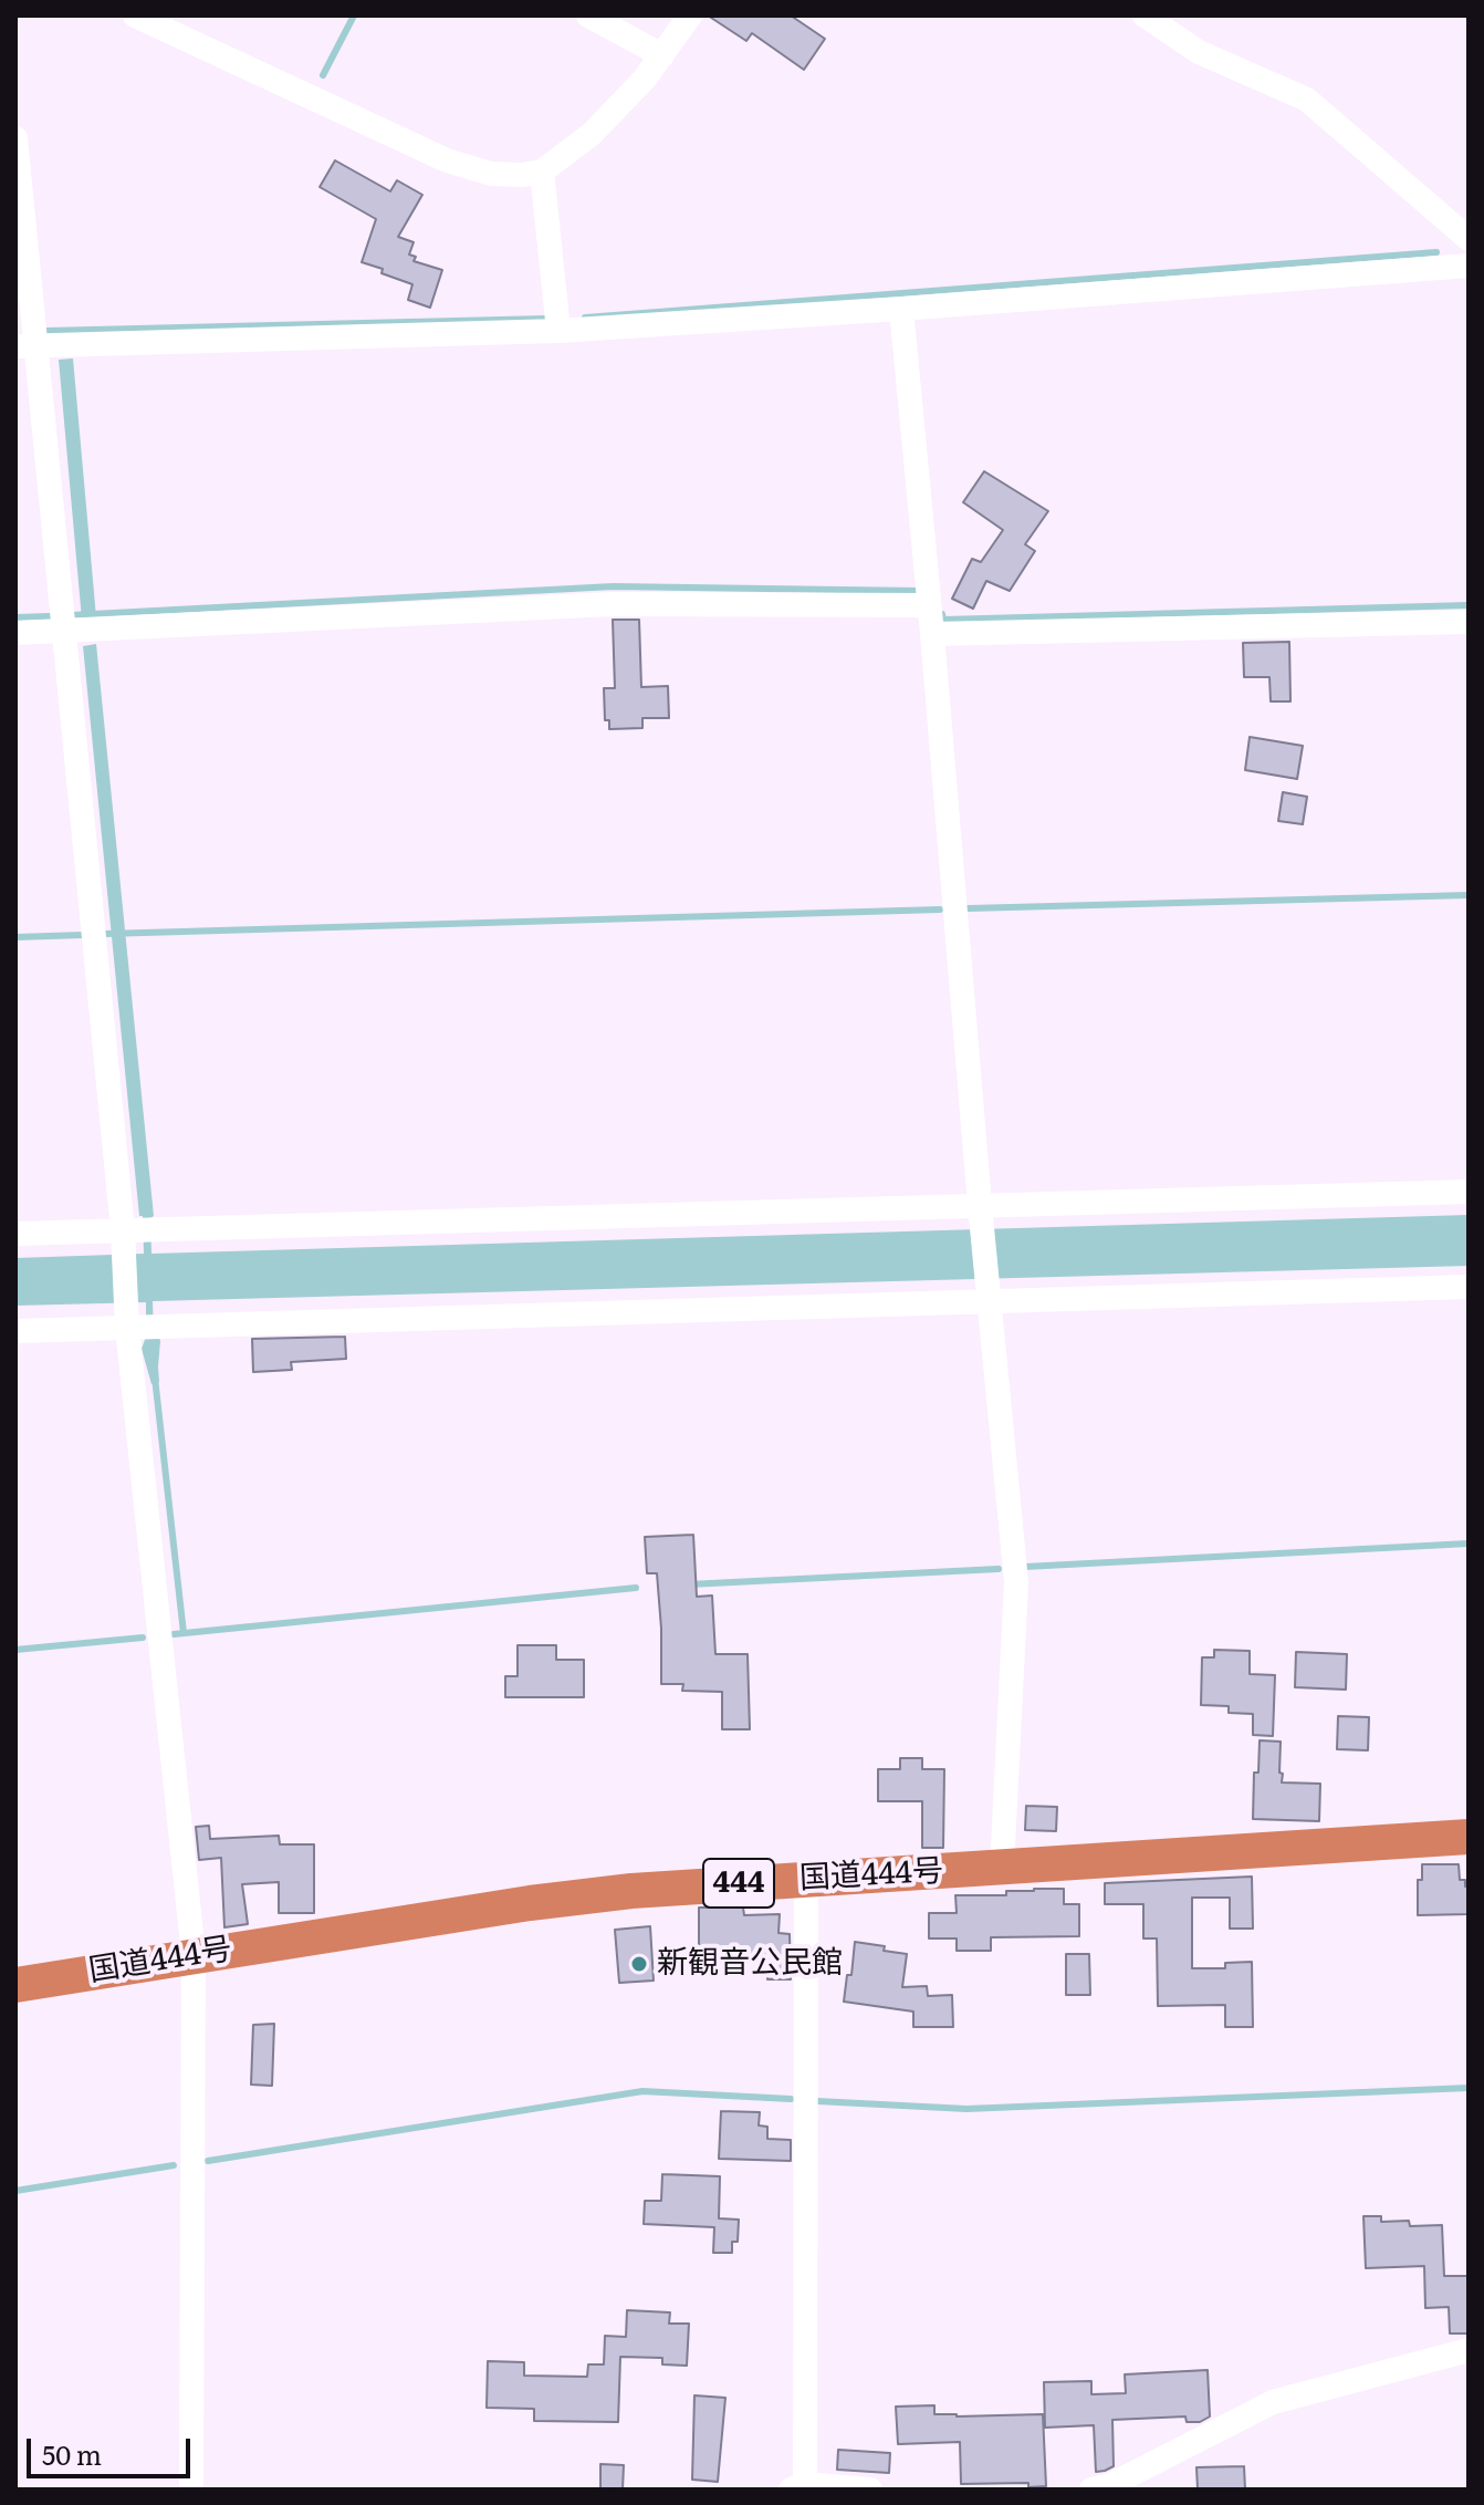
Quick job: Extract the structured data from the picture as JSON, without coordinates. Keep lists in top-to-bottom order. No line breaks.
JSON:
{"streets":{"highway":["国道444号","444"]},"places":["新観音公民館"],"scale_bar":"50 m"}
